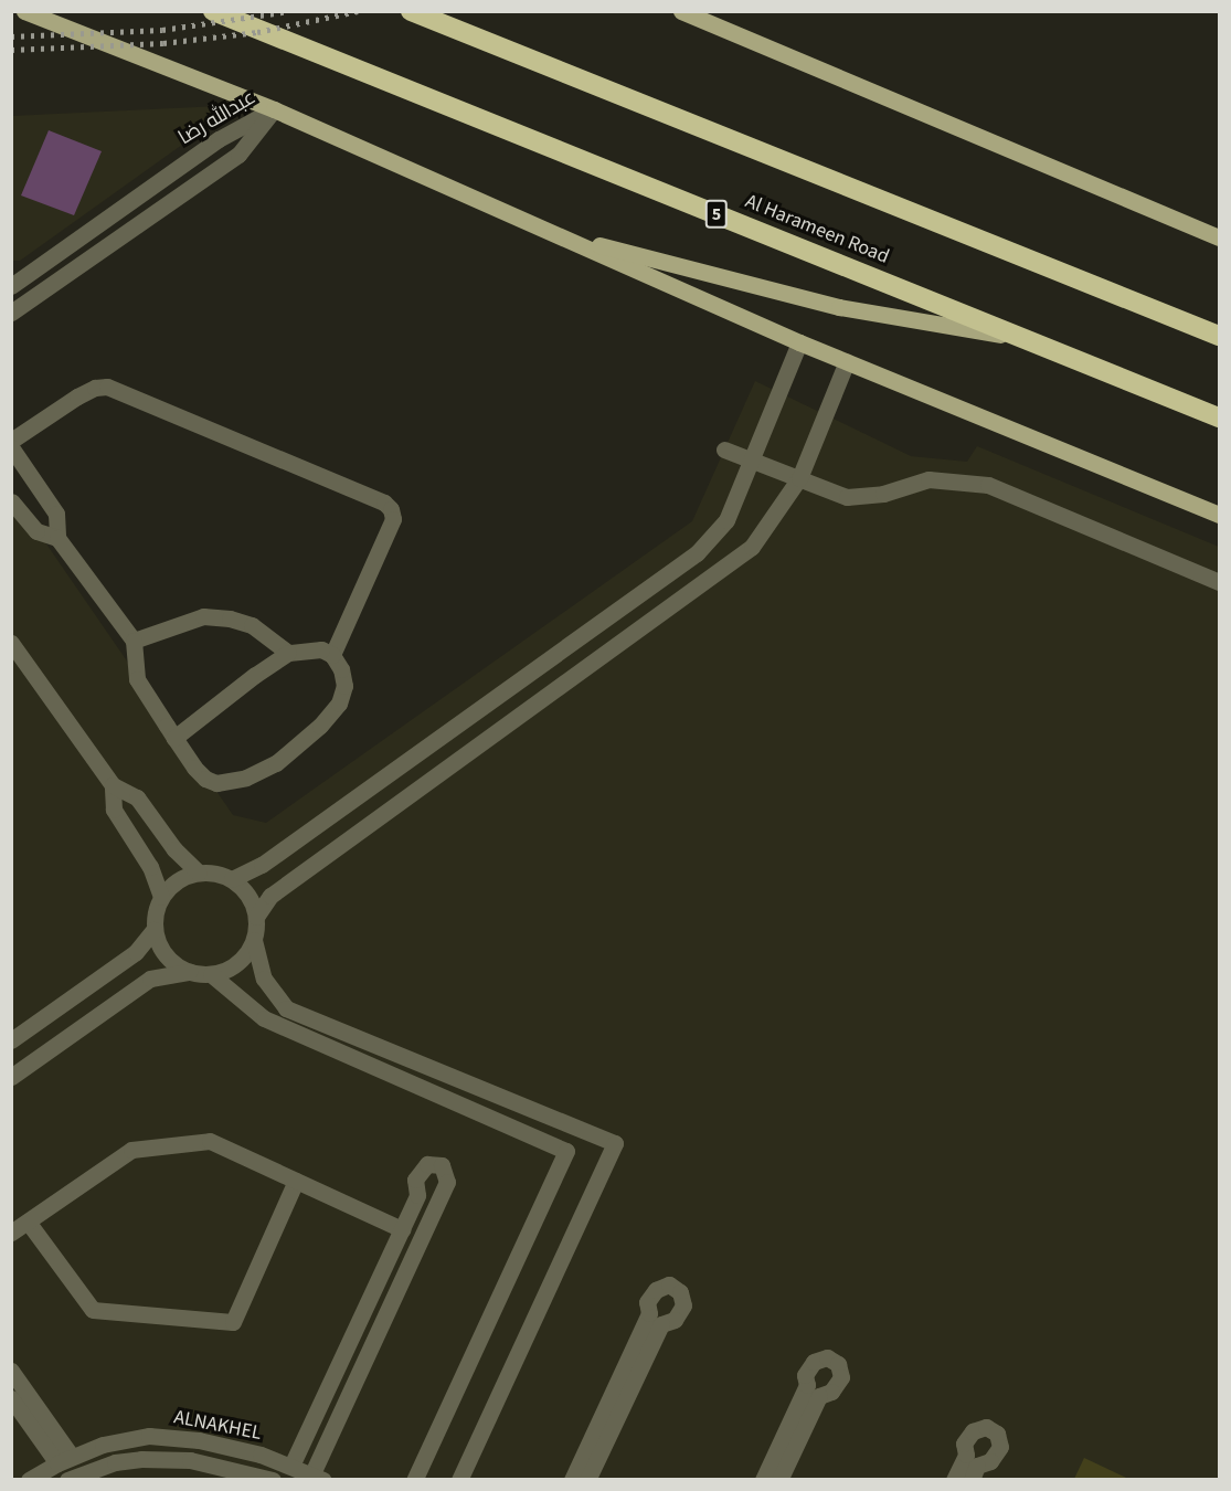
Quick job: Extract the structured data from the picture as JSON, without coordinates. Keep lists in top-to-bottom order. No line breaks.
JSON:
{"streets":{"highway":["5","Al Harameen Road"],"street":["عبدالله رضا","ALNAKHEL"]}}
